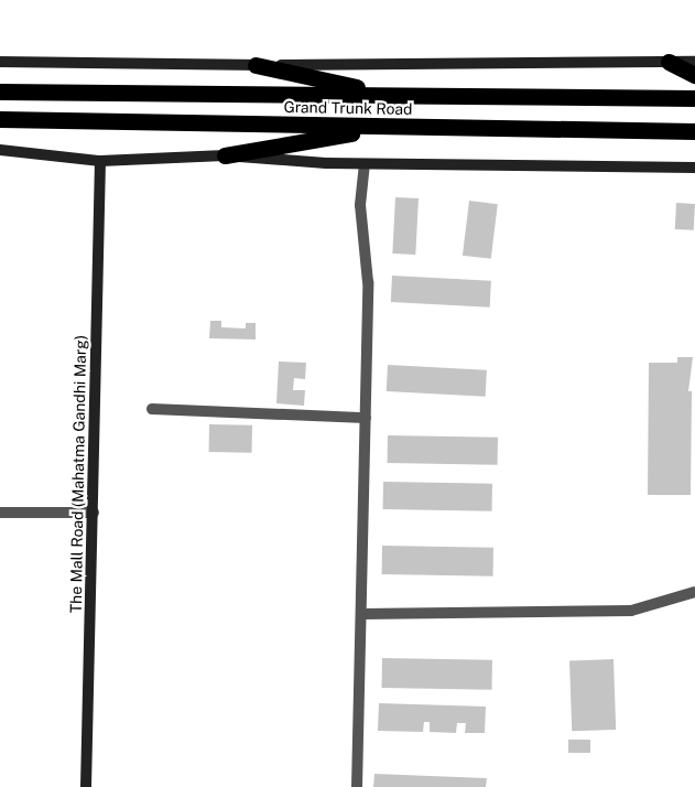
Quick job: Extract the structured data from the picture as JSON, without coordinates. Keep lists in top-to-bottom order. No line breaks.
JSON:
{"streets":{"highway":["Grand Trunk Road"],"street":["The Mall Road (Mahatma Gandhi Marg)"]}}
